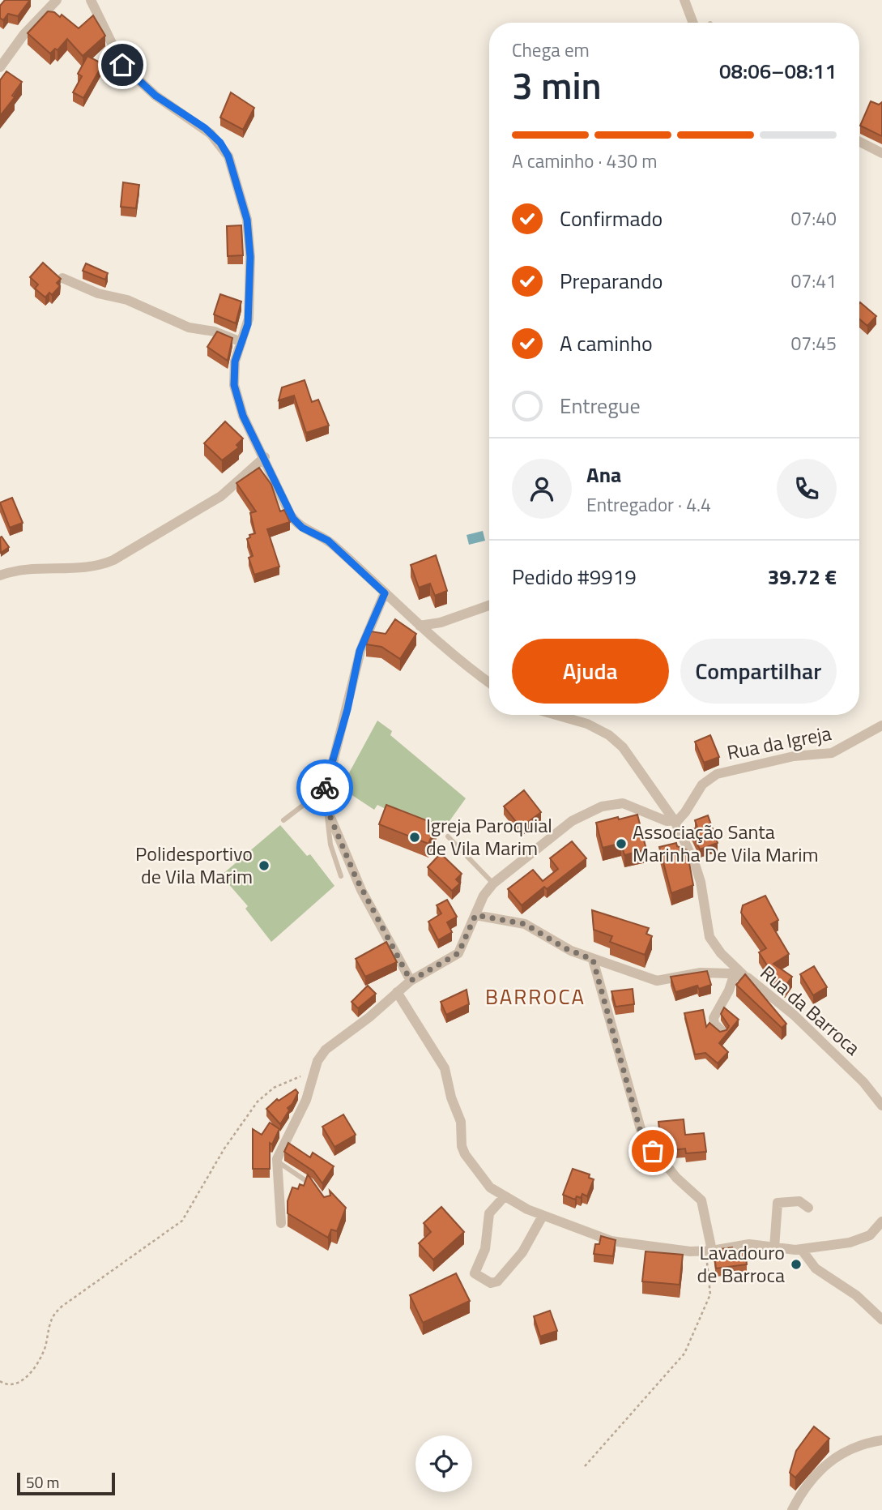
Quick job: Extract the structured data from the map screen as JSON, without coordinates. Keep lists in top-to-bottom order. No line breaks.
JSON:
{"streets":{"street":["Rua da Igreja","Rua da Barroca"]},"districts":["BARROCA"],"places":["Igreja Paroquial de Vila Marim","Associação Santa Marinha De Vila Marim","Polidesportivo de Vila Marim","Lavadouro de Barroca"],"scale_bar":"50 m","page":{"heading":["3 min","Chega em","08:06–08:11"],"panel":["Ana","Entregador · 4.4","Pedido #9919","39.72 €"],"bar":"A caminho · 430 m","list":[["Confirmado","07:40"],["Preparando","07:41"],["A caminho","07:45"],"Entregue"],"buttons":["Ajuda","Compartilhar"],"scale":"50 m"}}
